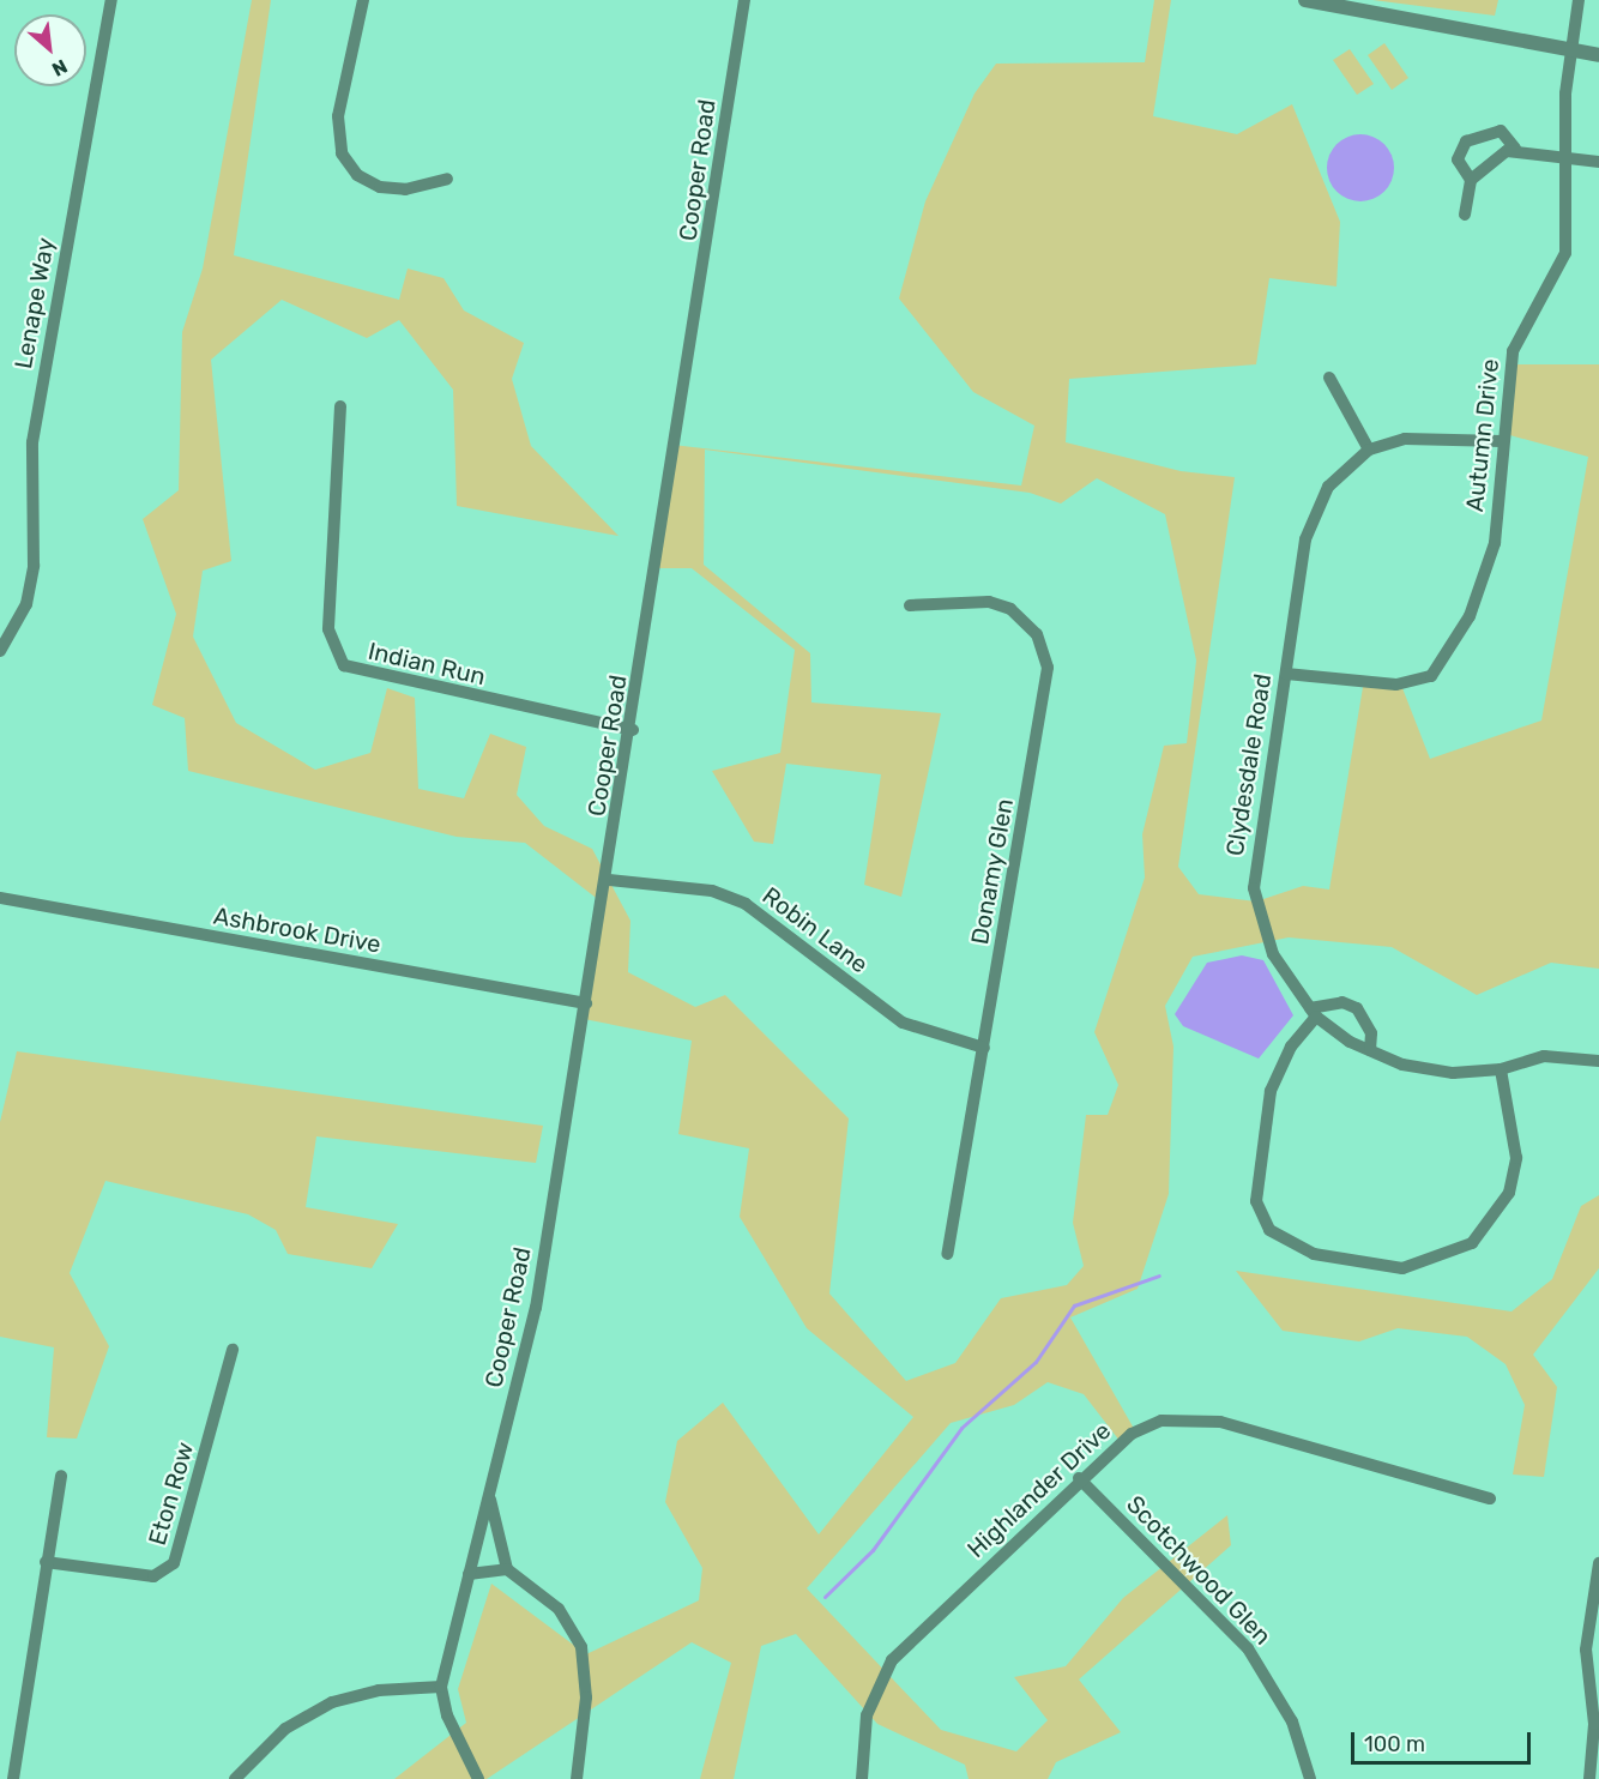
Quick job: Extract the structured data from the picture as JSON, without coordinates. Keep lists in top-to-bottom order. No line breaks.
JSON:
{"streets":{"street":["Cooper Road","Lenape Way","Autumn Drive","Indian Run","Clydesdale Road","Donamy Glen","Ashbrook Drive","Robin Lane","Highlander Drive","Eton Row","Scotchwood Glen"]},"crossings":[["Cooper Road","Indian Run"],["Cooper Road","Ashbrook Drive"],["Cooper Road","Robin Lane"],["Autumn Drive","Clydesdale Road"],["Donamy Glen","Robin Lane"],["Highlander Drive","Scotchwood Glen"]],"scale_bar":"100 m","north":"bottom right"}
